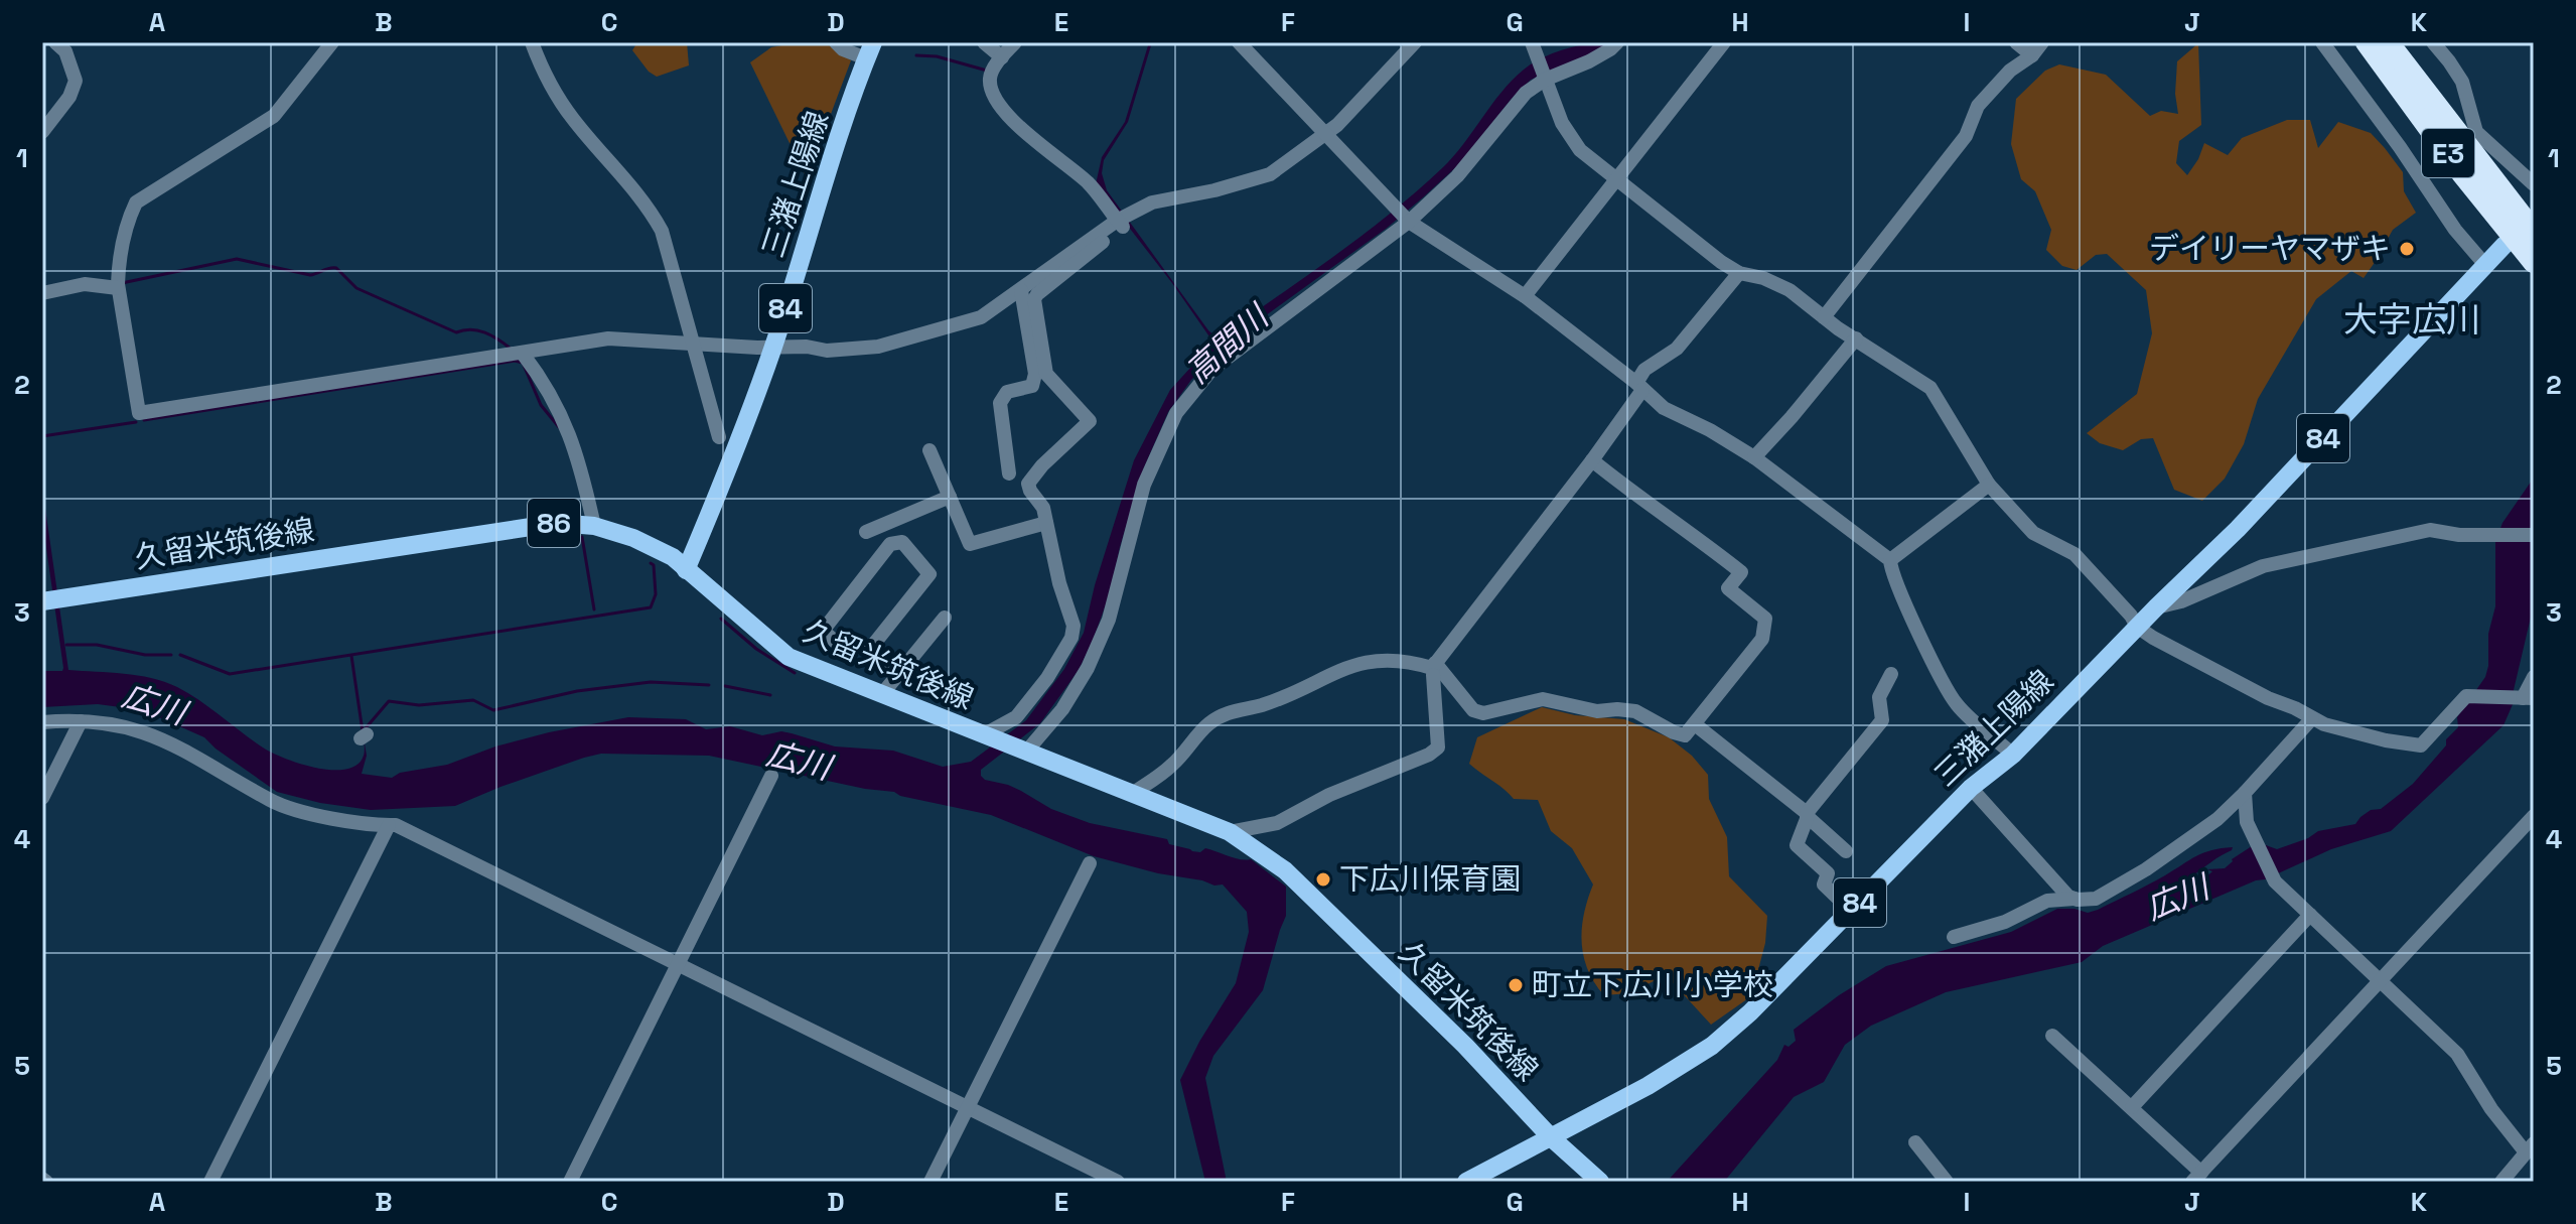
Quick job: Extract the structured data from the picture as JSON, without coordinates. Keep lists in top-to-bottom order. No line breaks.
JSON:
{"streets":{"highway":["E3"],"main road":["三潴上陽線","84","86","久留米筑後線"]},"crossings":[["三潴上陽線","久留米筑後線"]],"districts":["大字広川"],"water":["高間川","広川"],"places":["デイリーヤマザキ","下広川保育園","町立下広川小学校"],"grid":{"columns":["A","B","C","D","E","F","G","H","I","J","K"],"rows":["1","2","3","4","5"]}}
